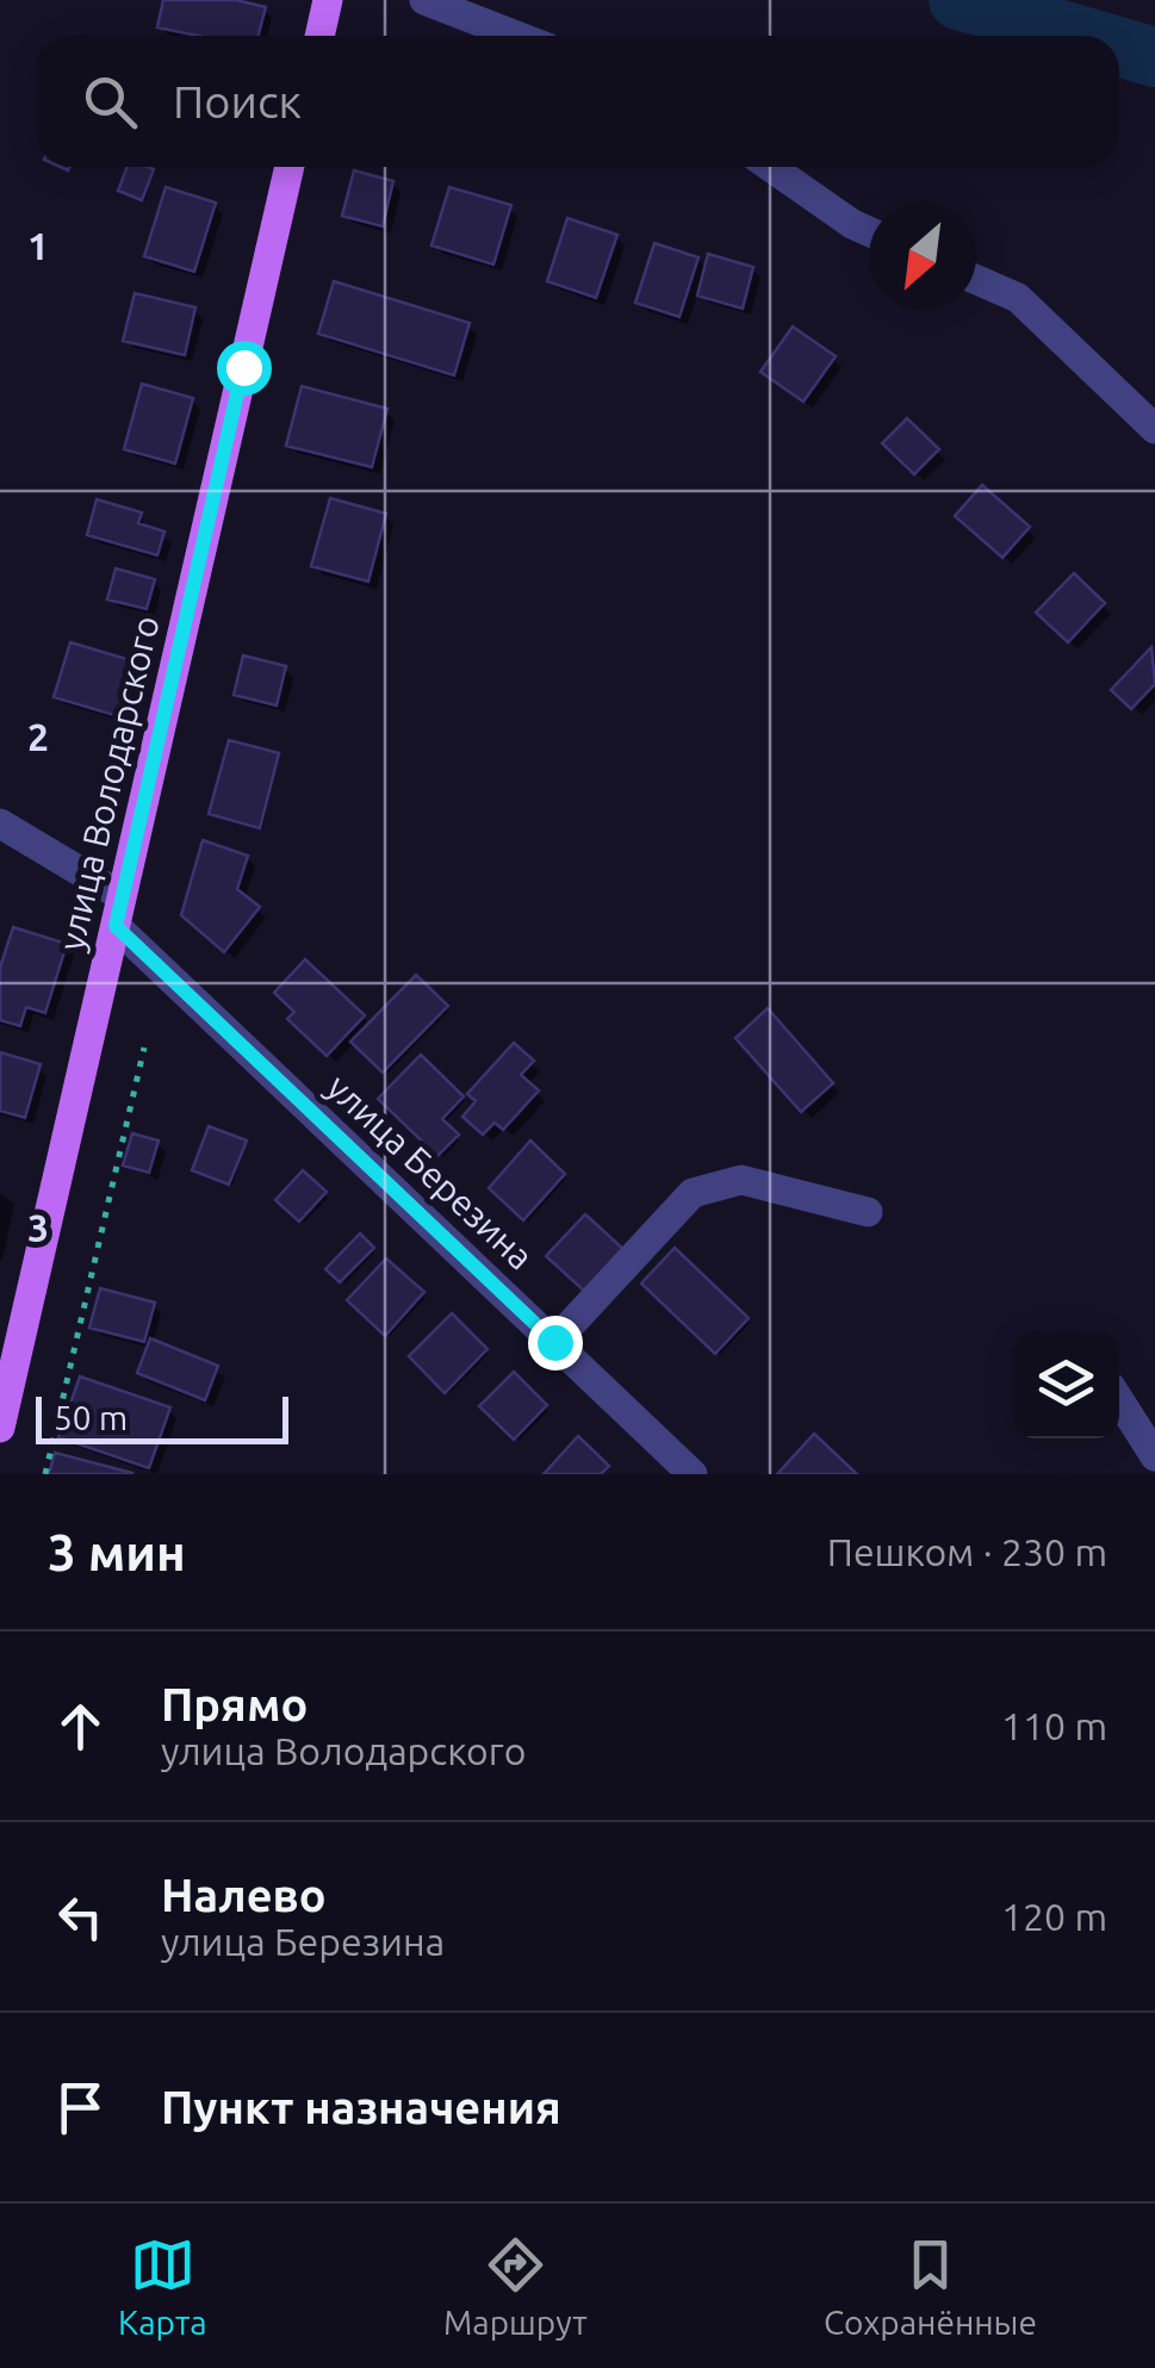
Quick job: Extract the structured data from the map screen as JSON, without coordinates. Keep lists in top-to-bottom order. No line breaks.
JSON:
{"streets":{"main road":["улица Володарского"],"street":["улица Березина"]},"crossings":[["улица Володарского","улица Березина"]],"scale_bar":"50 m","north":"bottom left","page":{"search":"Поиск","scale":"50 m","heading":["3 мин","Пешком · 230 m"],"list":[["Прямо","улица Володарского","110 m"],["Налево","улица Березина","120 m"],"Пункт назначения"],"nav":["Карта","Маршрут","Сохранённые"]},"grid":{"rows":["1","2","3"]}}
